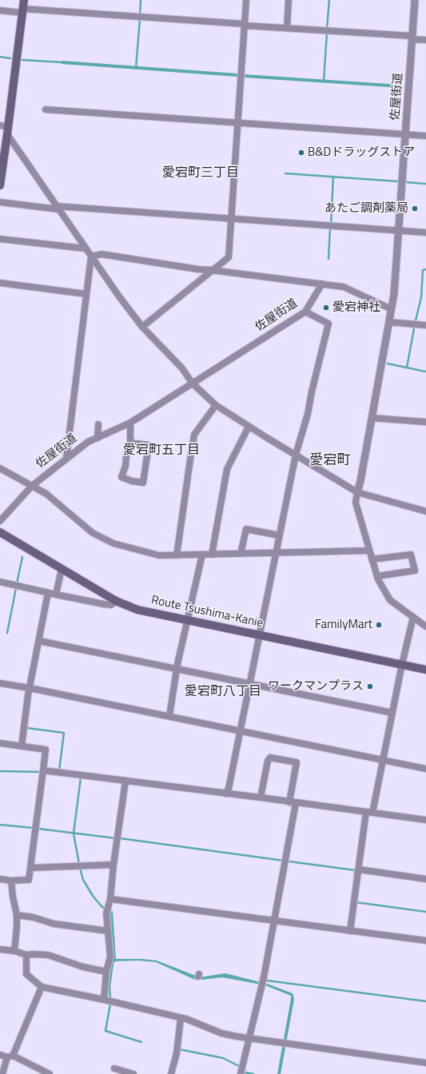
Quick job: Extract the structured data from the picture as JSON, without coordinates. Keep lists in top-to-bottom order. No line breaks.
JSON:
{"streets":{"main road":["Route Tsushima-Kanie"],"street":["佐屋街道"]},"districts":["愛宕町三丁目","愛宕町五丁目","愛宕町","愛宕町八丁目"],"places":["B&Dドラッグストア","あたご調剤薬局","愛宕神社","FamilyMart","ワークマンプラス"]}
